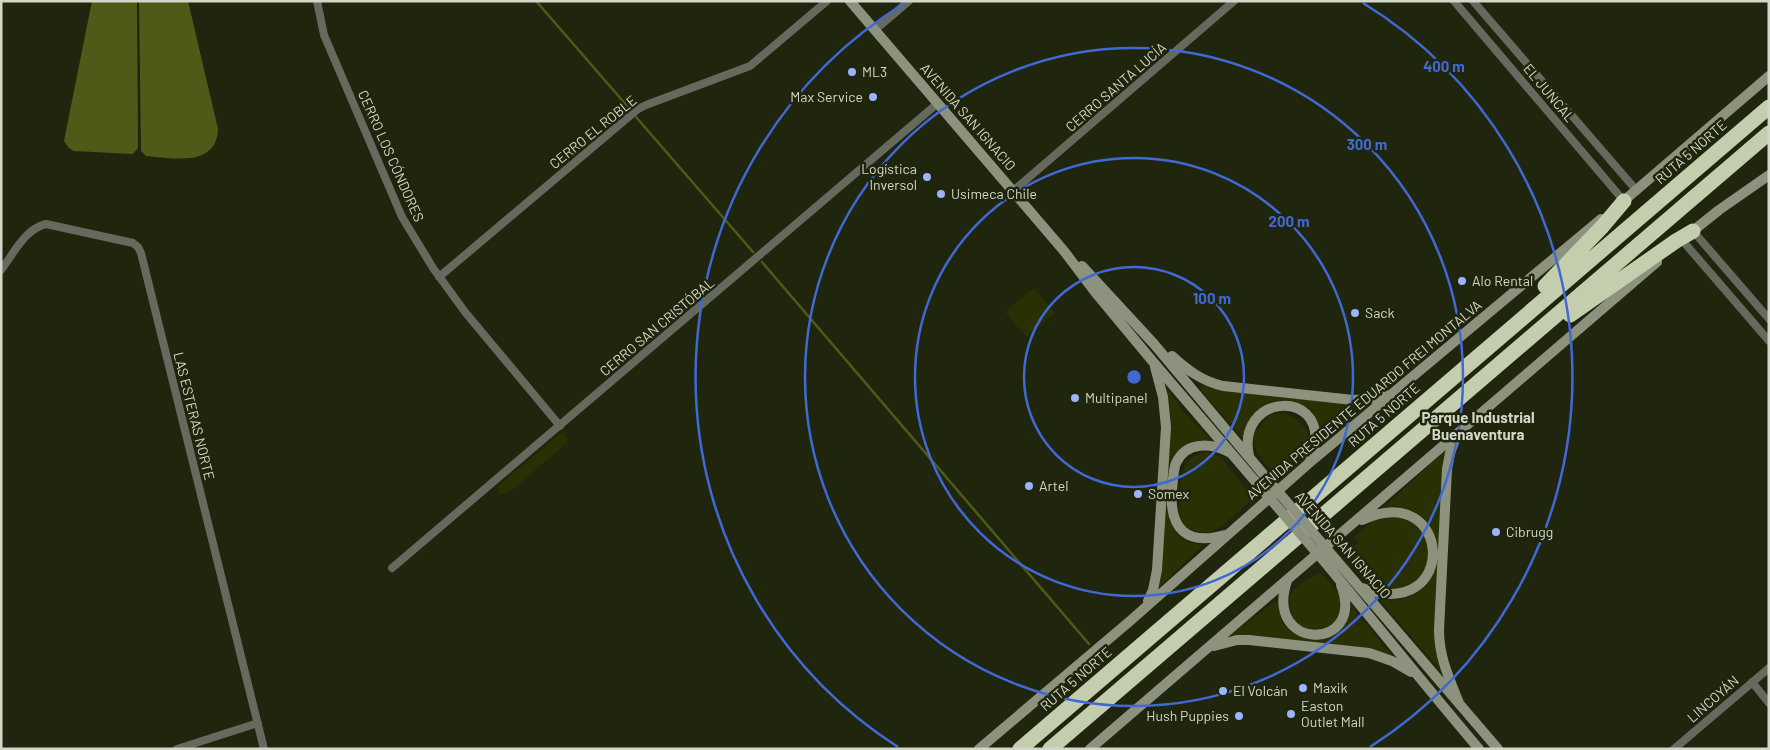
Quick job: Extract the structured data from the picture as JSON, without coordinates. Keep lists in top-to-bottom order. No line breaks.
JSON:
{"streets":{"highway":["RUTA 5 NORTE"],"main road":["AVENIDA SAN IGNACIO","AVENIDA PRESIDENTE EDUARDO FREI MONTALVA"],"street":["CERRO SANTA LUCÍA","EL JUNCAL","CERRO EL ROBLE","CERRO LOS CÓNDORES","CERRO SAN CRISTÓBAL","LAS ESTERAS NORTE","LINCOYÁN"]},"crossings":[["CERRO SANTA LUCÍA","AVENIDA SAN IGNACIO"],["EL JUNCAL","AVENIDA PRESIDENTE EDUARDO FREI MONTALVA"],["AVENIDA SAN IGNACIO","CERRO SAN CRISTÓBAL"],["CERRO EL ROBLE","CERRO LOS CÓNDORES"],["CERRO LOS CÓNDORES","CERRO SAN CRISTÓBAL"]],"districts":["Parque Industrial Buenaventura"],"places":["ML3","Max Service","Logística Inversol","Usimeca Chile","Alo Rental","Sack","Multipanel","Artel","Somex","Cibrugg","Maxik","El Volcán","Easton Outlet Mall","Hush Puppies"],"rings":["400 m","300 m","200 m","100 m"]}
